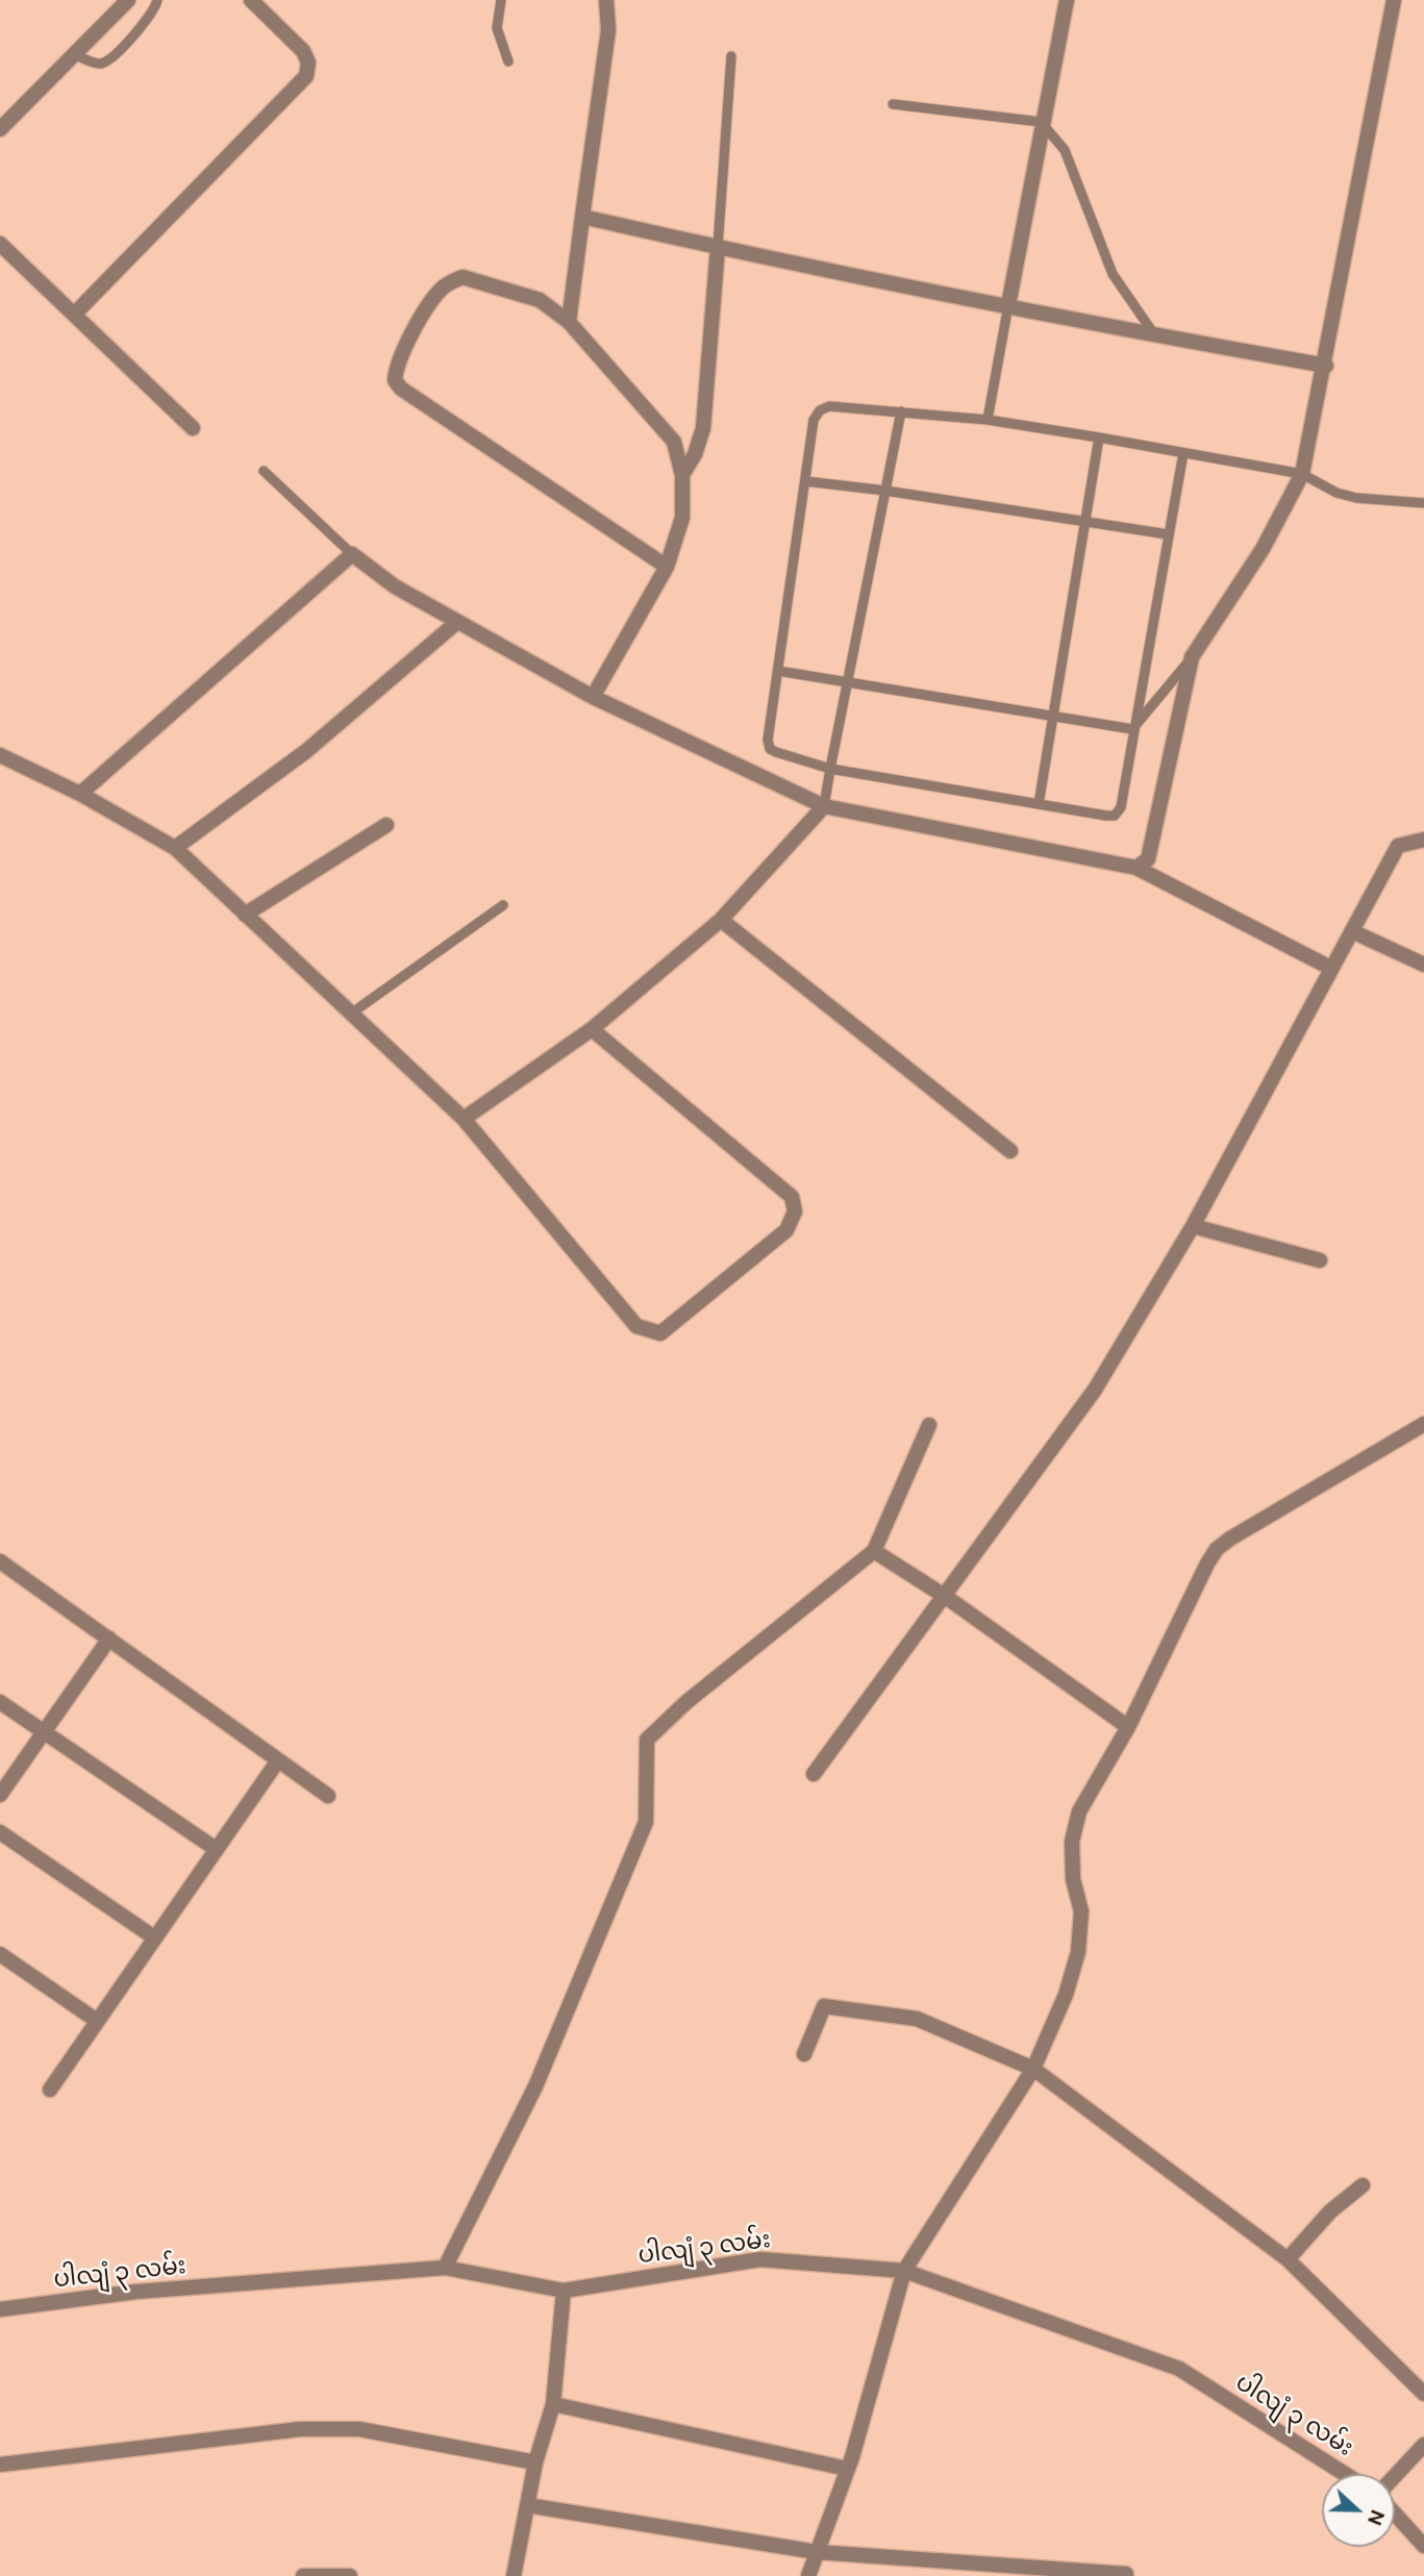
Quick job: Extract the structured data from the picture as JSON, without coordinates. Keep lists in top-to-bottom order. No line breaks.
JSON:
{"streets":{"street":["ပါလျံ ၃ လမ်း"]},"north":"right"}
